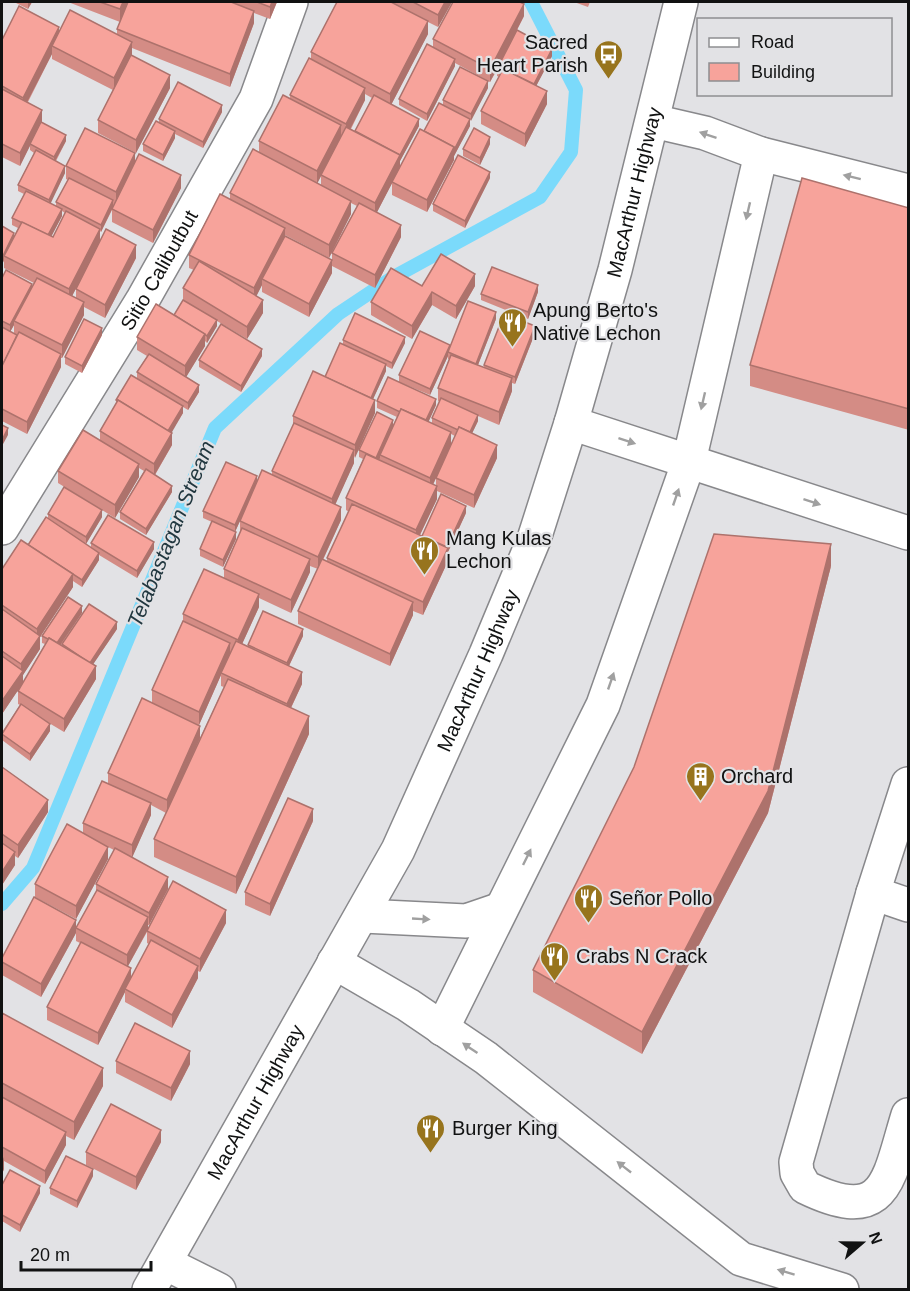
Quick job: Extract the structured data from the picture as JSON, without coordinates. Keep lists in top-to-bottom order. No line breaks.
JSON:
{"streets":{"main road":["MacArthur Highway","Sitio Calibutbut"]},"water":["Telabastagan Stream"],"places":{"bus stop":["Sacred Heart Parish"],"restaurant":["Apung Berto's Native Lechon","Mang Kulas Lechon","Señor Pollo","Crabs N Crack","Burger King"],"building":["Orchard"]},"legend":["Road","Building"],"scale_bar":"20 m","north":"right"}
